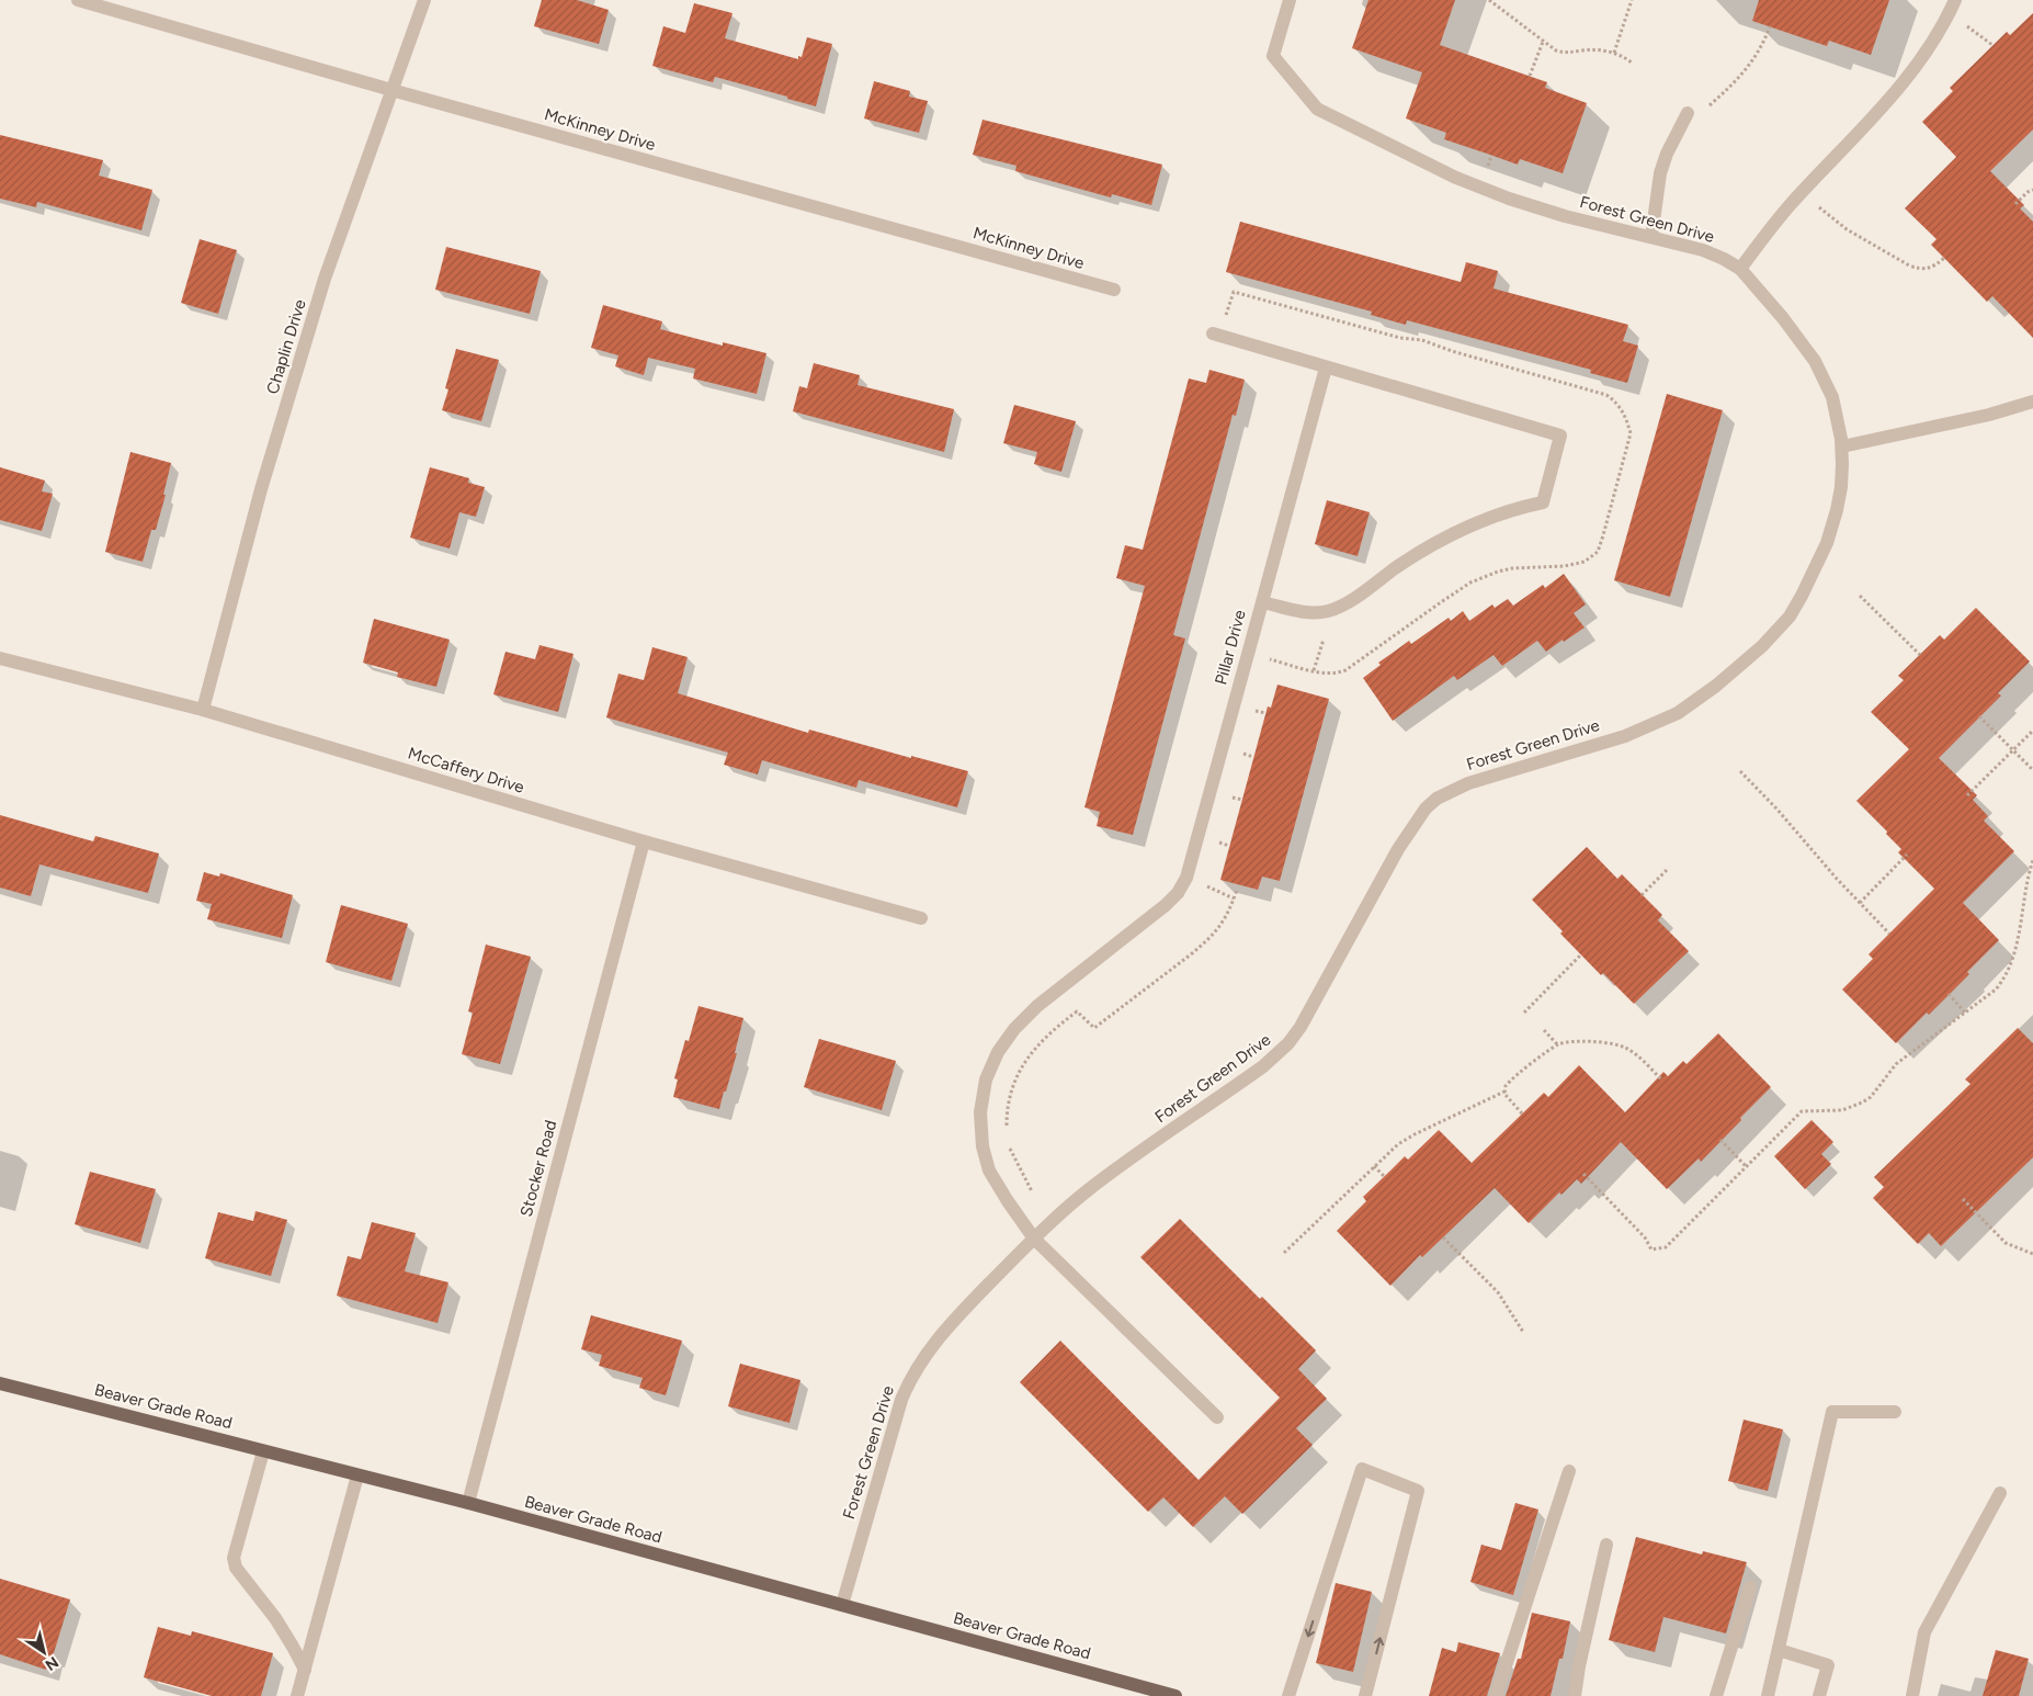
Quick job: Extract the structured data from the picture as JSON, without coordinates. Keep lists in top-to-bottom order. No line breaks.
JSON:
{"streets":{"main road":["Beaver Grade Road"],"street":["McKinney Drive","Forest Green Drive","Chaplin Drive","Pillar Drive","McCaffery Drive","Stocker Road"]},"crossings":[["McKinney Drive","Chaplin Drive"],["Forest Green Drive","Pillar Drive"],["Forest Green Drive","Beaver Grade Road"],["Chaplin Drive","McCaffery Drive"],["McCaffery Drive","Stocker Road"],["Stocker Road","Beaver Grade Road"]],"north":"bottom right"}
